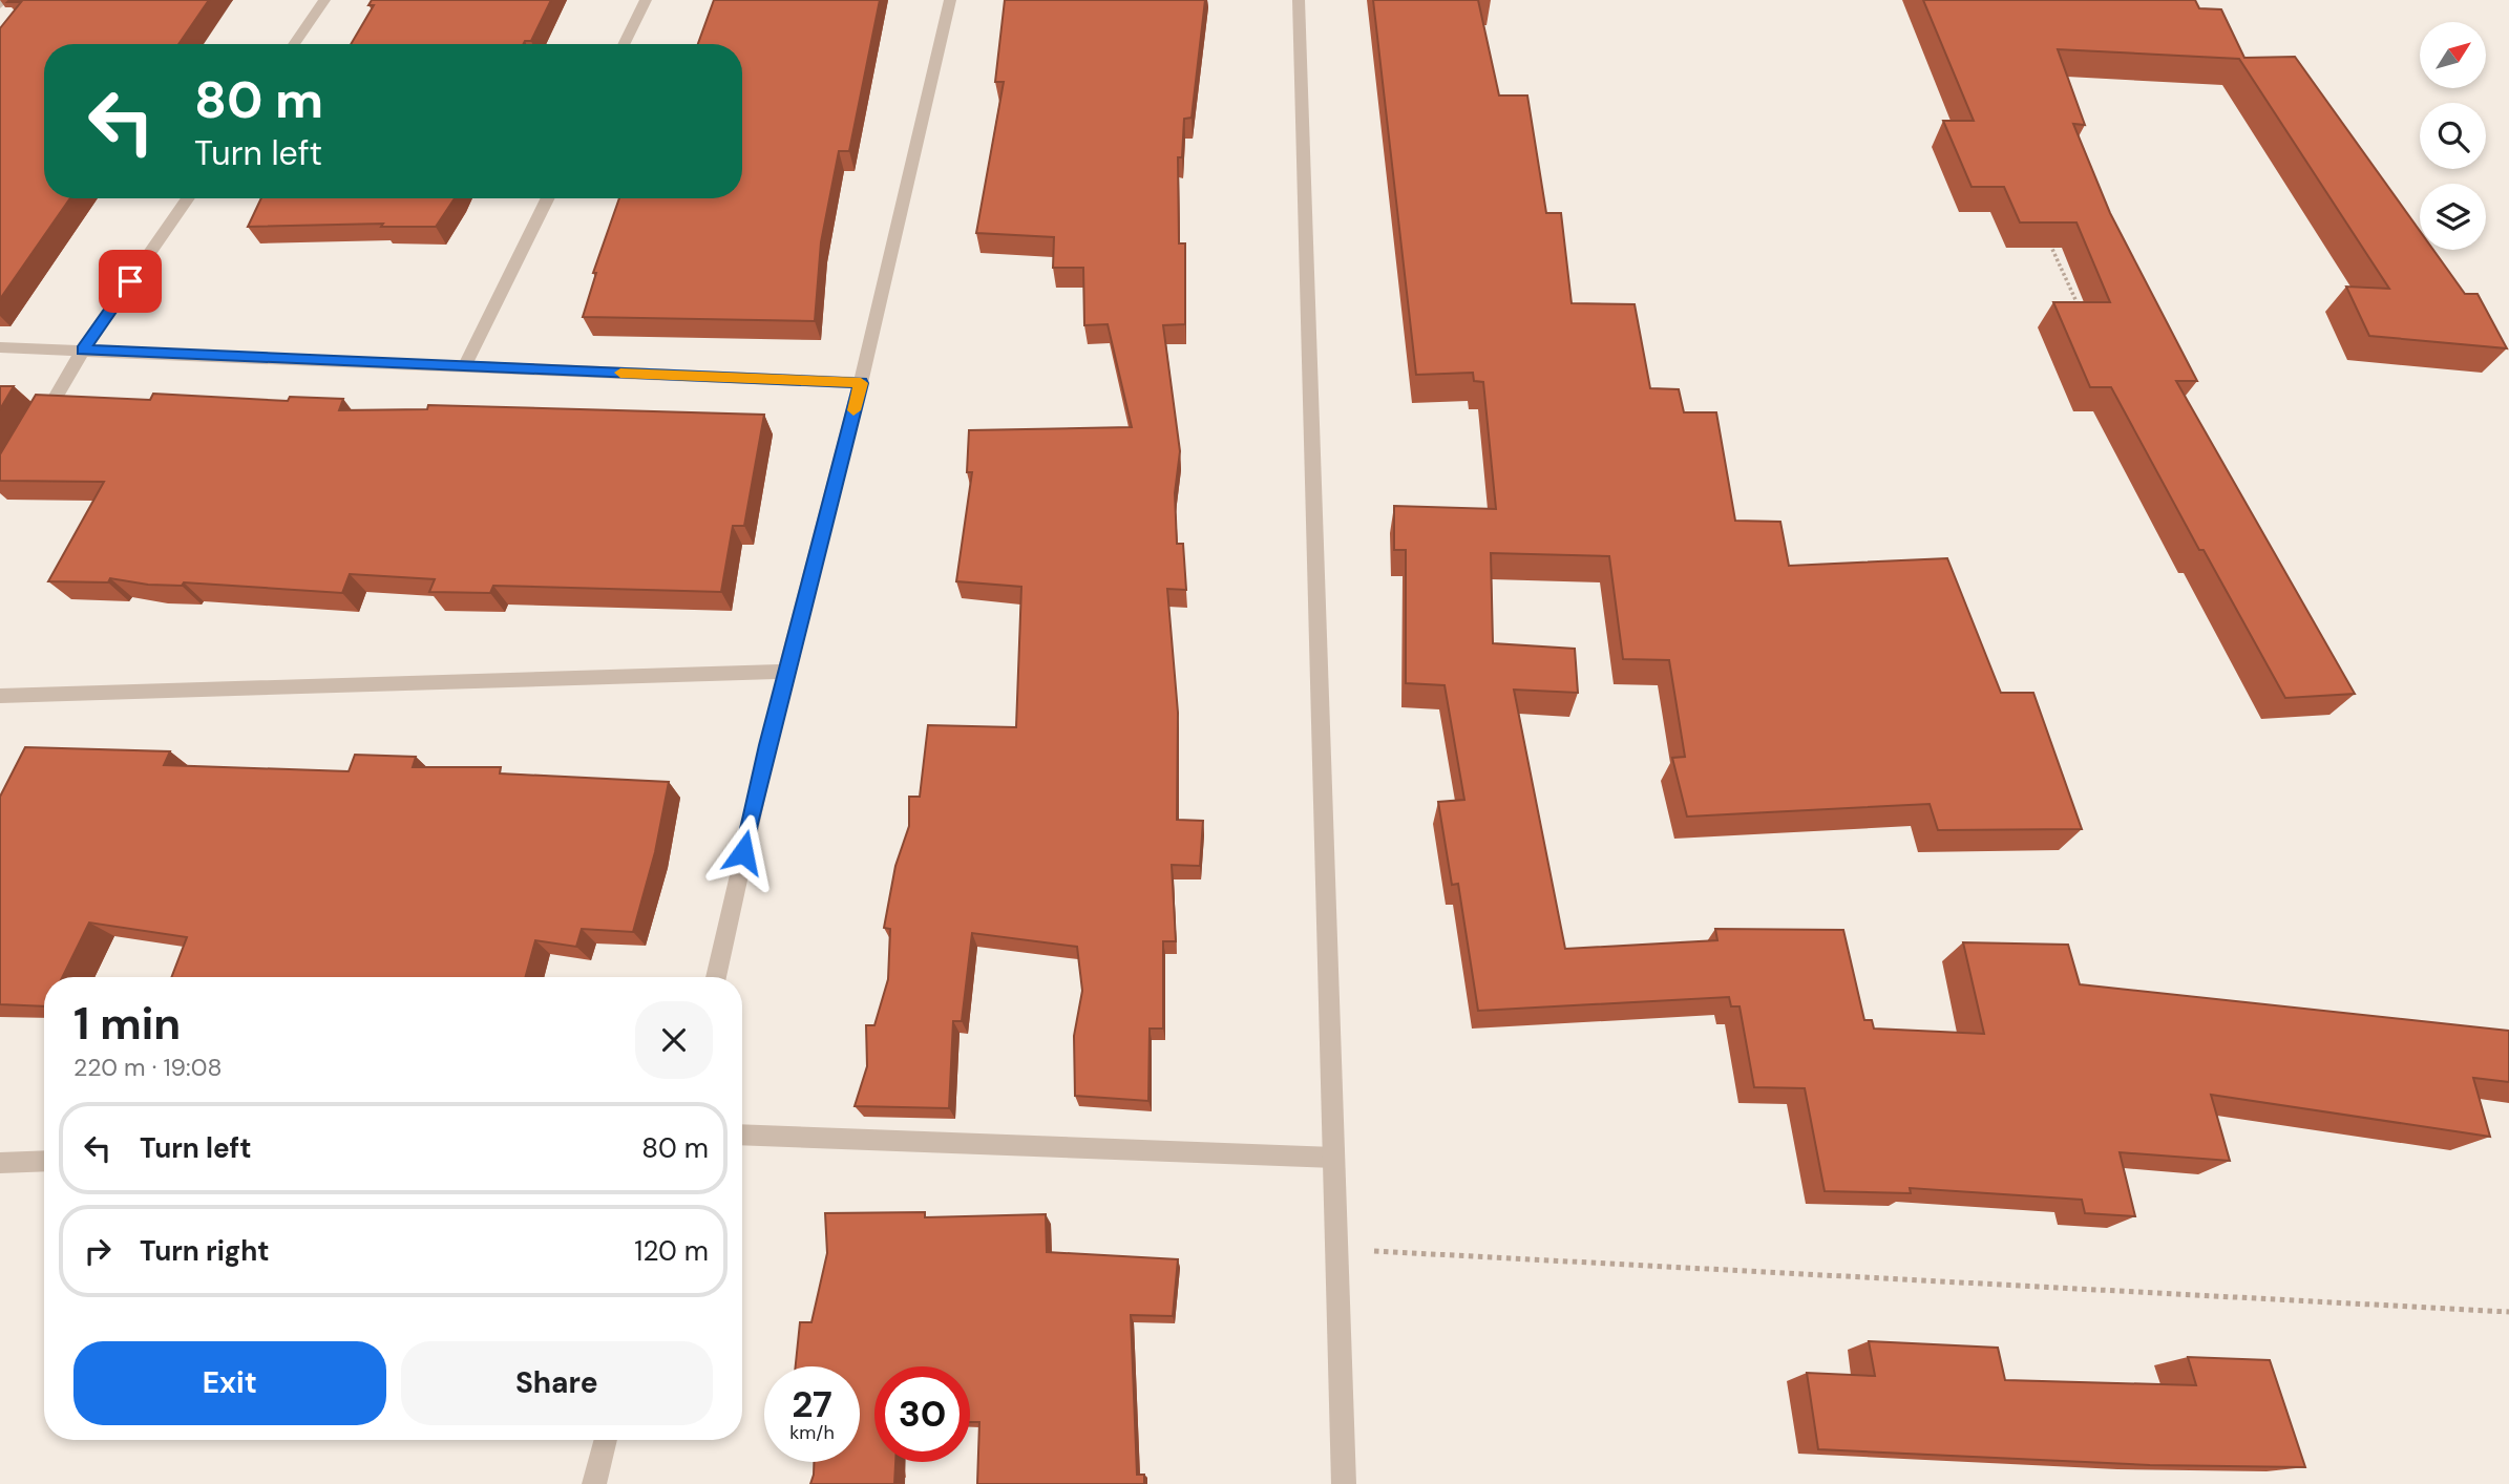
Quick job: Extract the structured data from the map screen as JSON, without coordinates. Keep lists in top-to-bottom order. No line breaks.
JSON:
{"north":"top right","page":{"turn":["80 m","Turn left"],"heading":["1 min","220 m · 19:08"],"list":[{"name":"Turn left","value":"80 m"},{"name":"Turn right","value":"120 m"}],"buttons":["Exit","Share"],"speed":"27 km/h","limit":"30"}}
